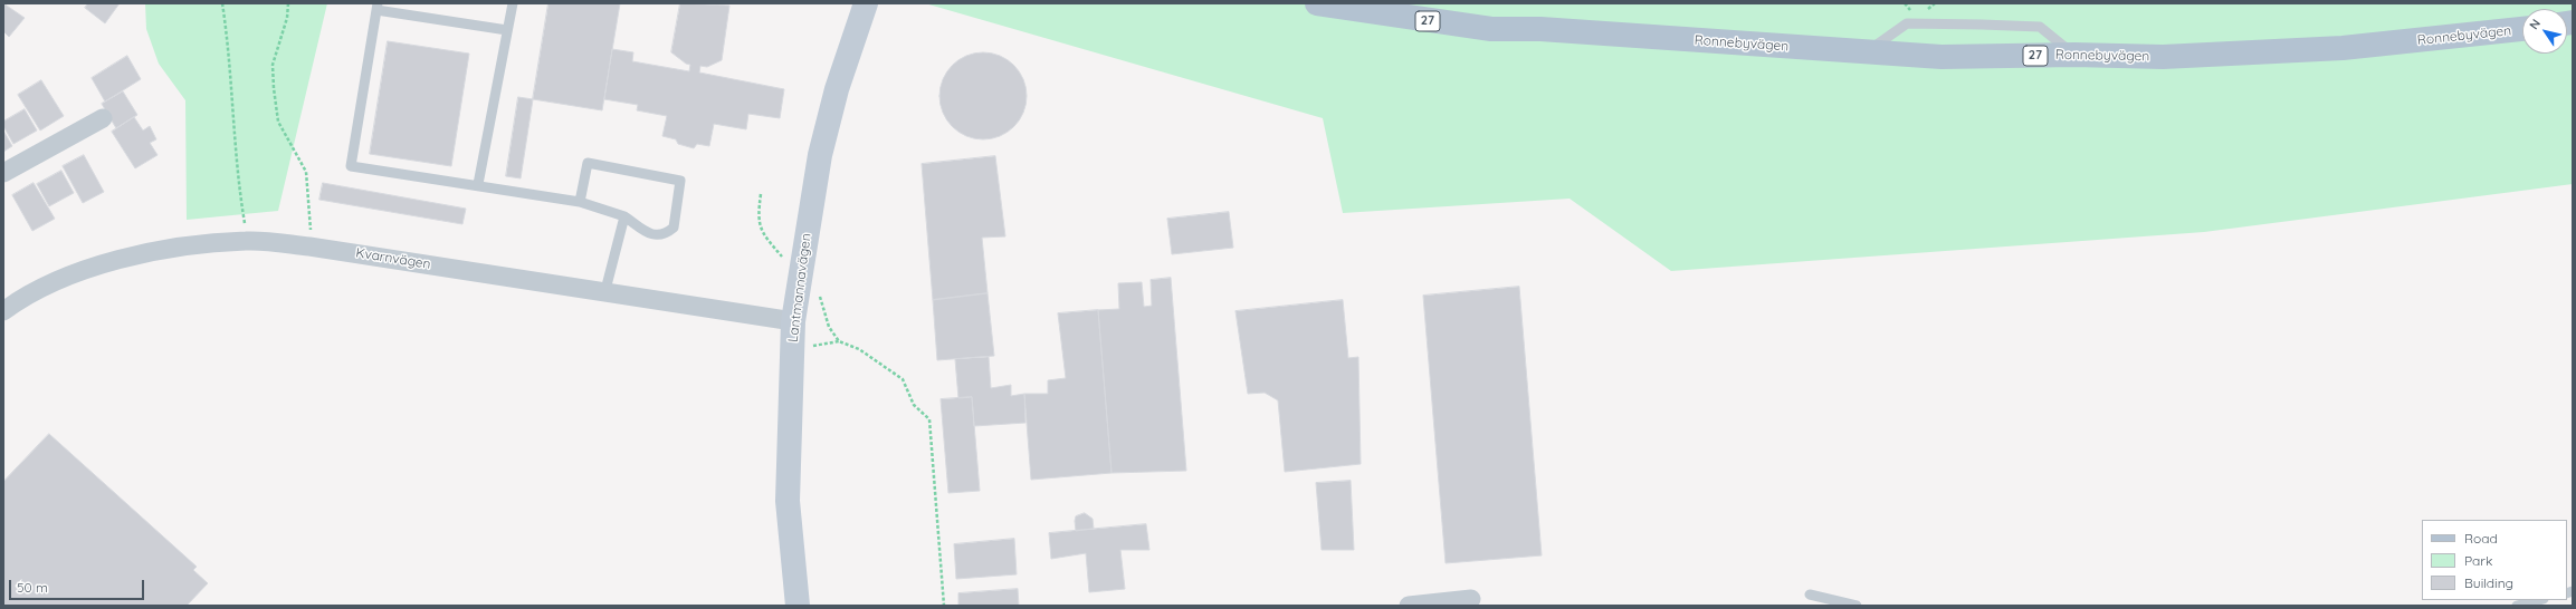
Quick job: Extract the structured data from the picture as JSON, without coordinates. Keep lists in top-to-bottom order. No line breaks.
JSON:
{"streets":{"main road":["27","Ronnebyvägen"],"street":["Kvarnvägen","Lantmannavägen"]},"crossings":[["Kvarnvägen","Lantmannavägen"]],"legend":["Road","Park","Building"],"scale_bar":"50 m","north":"top left"}
